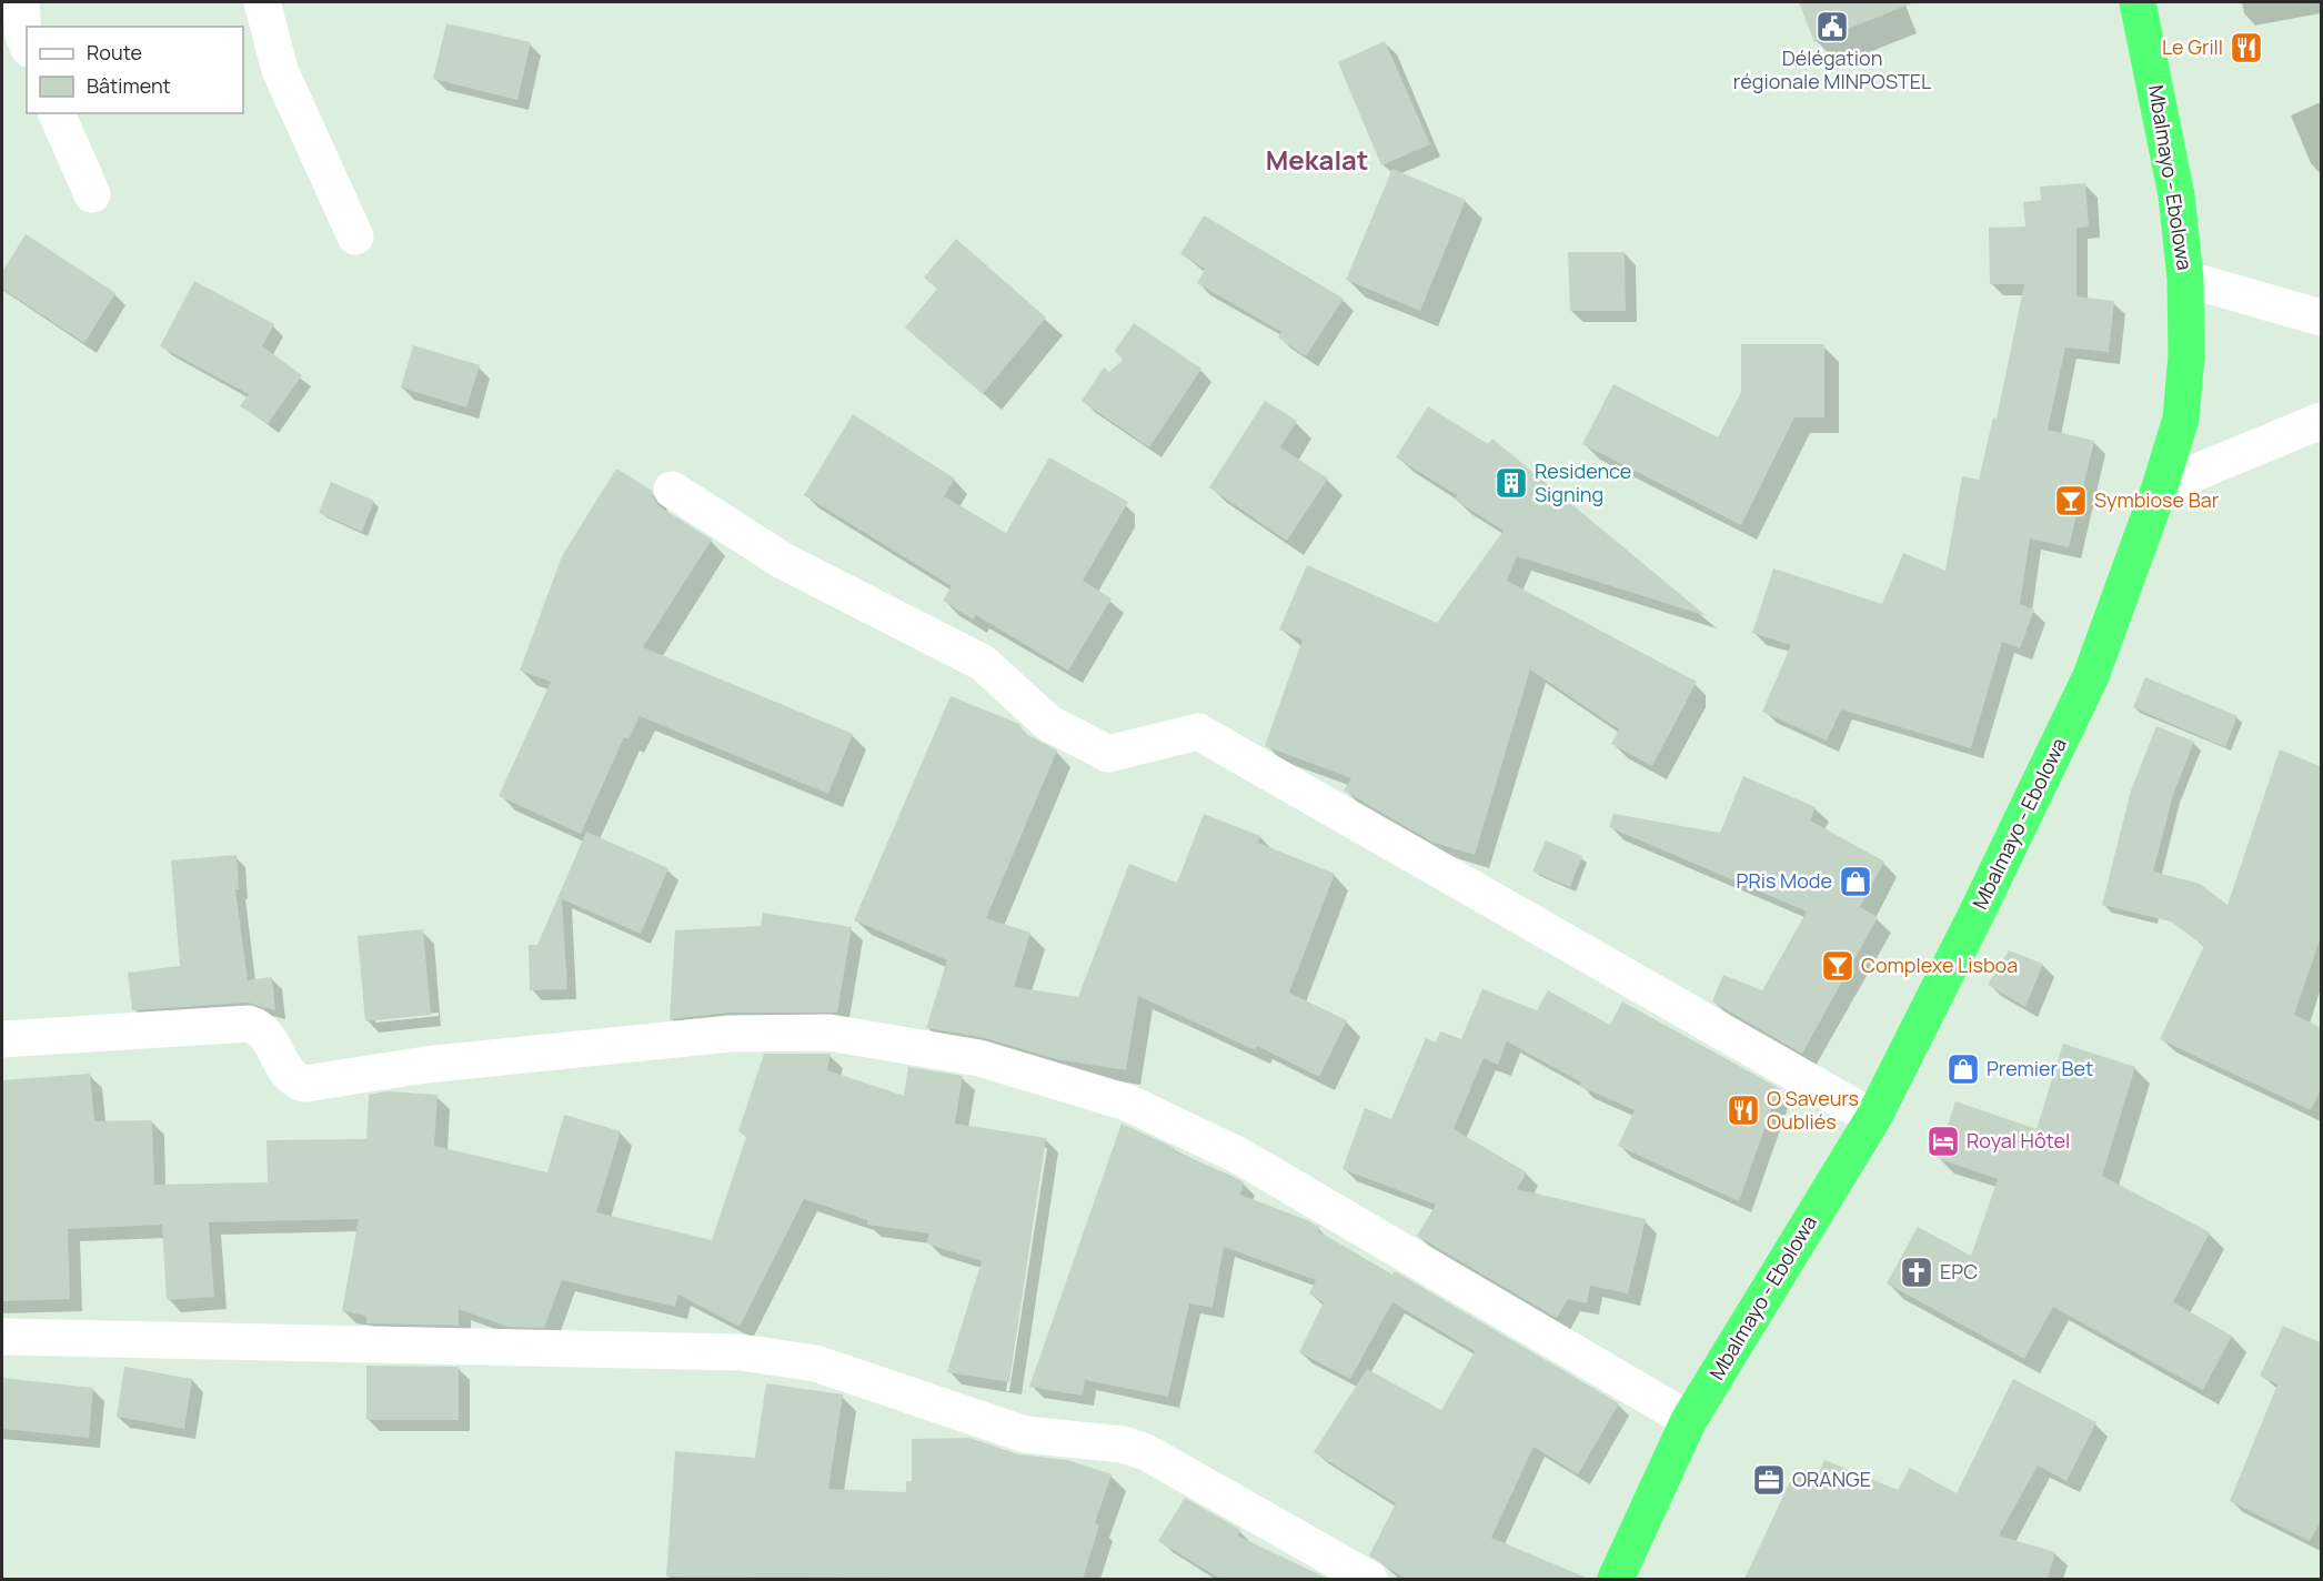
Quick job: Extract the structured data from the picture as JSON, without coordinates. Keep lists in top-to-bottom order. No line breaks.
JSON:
{"streets":{"highway":["Mbalmayo - Ebolowa"]},"districts":["Mekalat"],"places":{"public building":["Délégation régionale MINPOSTEL"],"restaurant":["Le Grill","O Saveurs Oubliés"],"building":["Residence Signing"],"bar":["Symbiose Bar","Complexe Lisboa"],"shop":["PRis Mode","Premier Bet"],"hotel":["Royal Hôtel"],"church":["EPC"],"office":["ORANGE"]},"legend":["Route","Bâtiment"]}
